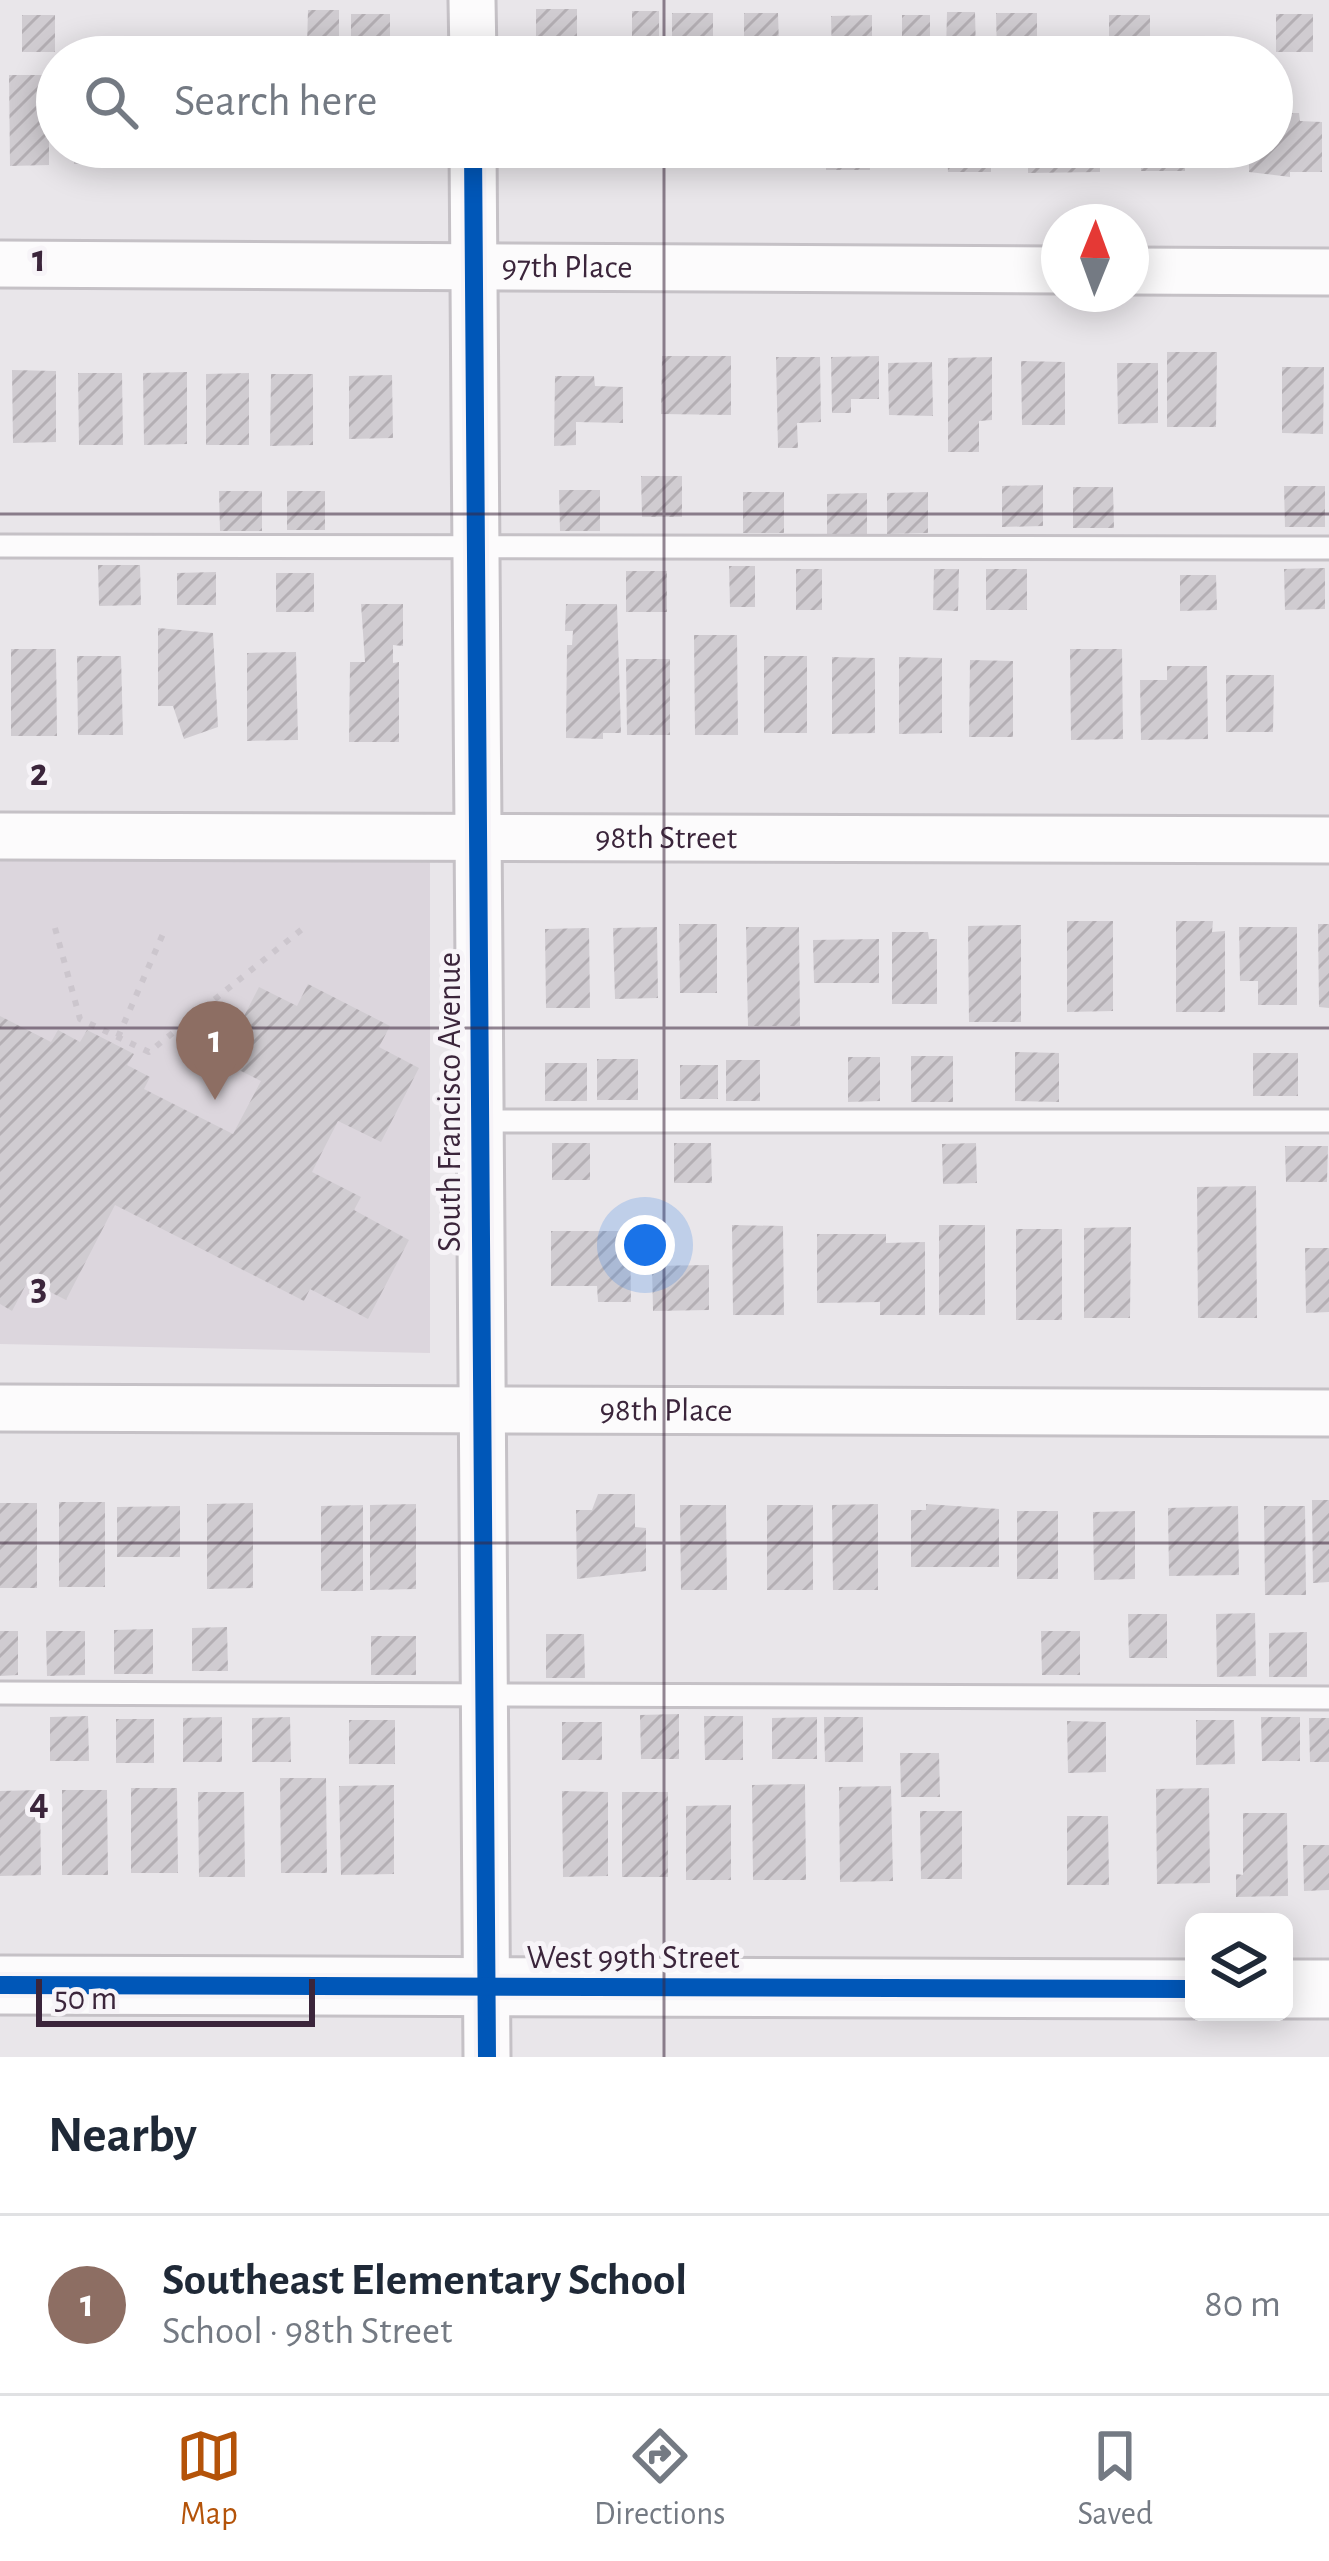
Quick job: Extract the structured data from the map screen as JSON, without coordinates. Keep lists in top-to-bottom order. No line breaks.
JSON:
{"streets":{"street":["97th Place","98th Street","South Francisco Avenue","98th Place","West 99th Street"]},"crossings":[["97th Place","South Francisco Avenue"],["98th Street","South Francisco Avenue"],["South Francisco Avenue","98th Place"],["South Francisco Avenue","West 99th Street"]],"scale_bar":"50 m","north":"top","page":{"search":"Search here","pins":"1","scale":"50 m","heading":"Nearby","list":[{"mark":"1","name":"Southeast Elementary School","note":"School · 98th Street","value":"80 m"}],"nav":["Map","Directions","Saved"]},"grid":{"rows":["1","2","3","4"]}}
